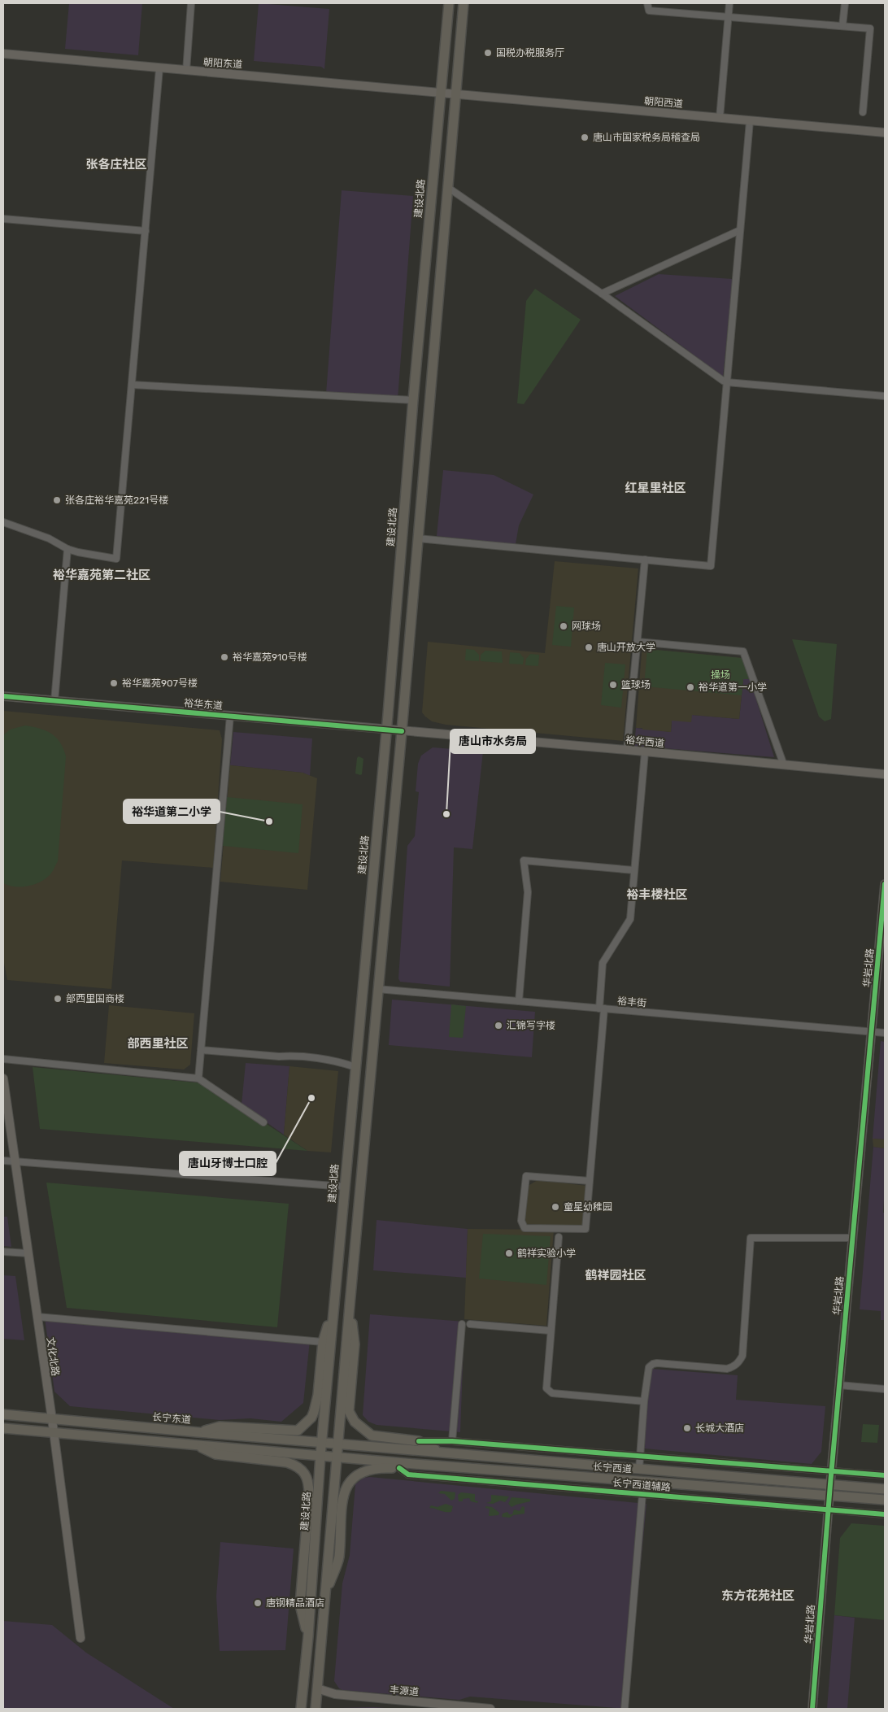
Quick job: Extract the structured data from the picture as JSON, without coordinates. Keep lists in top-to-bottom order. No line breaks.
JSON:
{"streets":{"main road":["建设北路","长宁东道","长宁西道"],"street":["朝阳东道","朝阳西道","裕华东道","裕华西道","华岩北路","裕丰街","文化北路","长宁西道辅路","丰源道"]},"crossings":[["朝阳东道","朝阳西道"],["朝阳东道","建设北路"],["朝阳西道","建设北路"],["建设北路","裕华东道"],["建设北路","长宁东道"],["裕华东道","裕华西道"],["华岩北路","裕丰街"],["华岩北路","长宁西道"],["华岩北路","长宁西道辅路"],["文化北路","长宁东道"],["长宁东道","长宁西道"]],"districts":["张各庄社区","红星里社区","裕华嘉苑第二社区","裕丰楼社区","部西里社区","鹤祥园社区","东方花苑社区"],"parks":["操场"],"places":["国税办税服务厅","唐山市国家税务局稽查局","张各庄裕华嘉苑221号楼","网球场","唐山开放大学","裕华嘉苑910号楼","裕华嘉苑907号楼","篮球场","裕华道第一小学","唐山市水务局","裕华道第二小学","部西里国商楼","汇锦写字楼","唐山牙博士口腔","童星幼稚园","鹤祥实验小学","长城大酒店","唐钢精品酒店"]}
